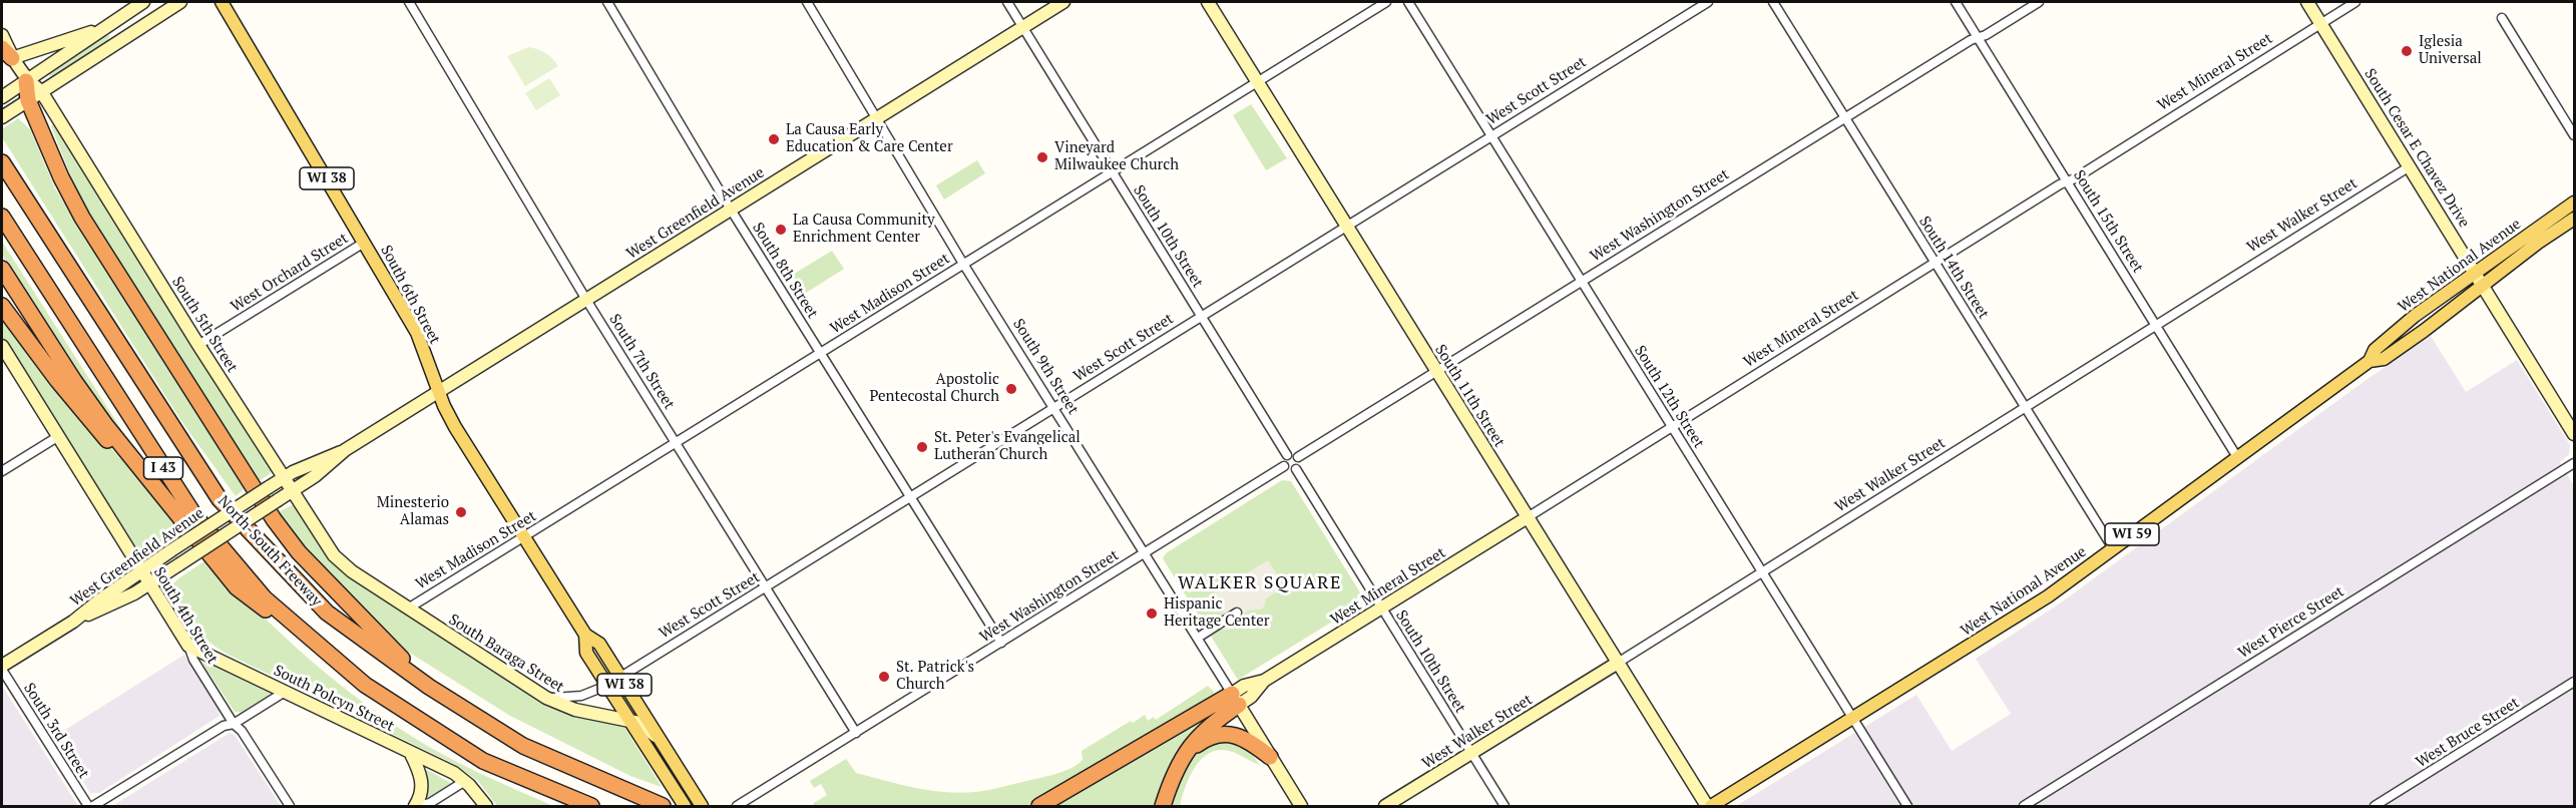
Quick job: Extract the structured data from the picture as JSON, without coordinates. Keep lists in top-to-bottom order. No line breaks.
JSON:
{"streets":{"highway":["I 43","North-South Freeway"],"main road":["WI 38","West National Avenue","South 6th Street","WI 59"],"street":["West Mineral Street","West Scott Street","South Cesar E Chavez Drive","West Greenfield Avenue","West Washington Street","West Walker Street","South 15th Street","South 10th Street","South 14th Street","South 8th Street","West Orchard Street","West Madison Street","South 5th Street","South 7th Street","South 9th Street","South 11th Street","South 12th Street","South 4th Street","West Pierce Street","South Baraga Street","South Polcyn Street","South 3rd Street","West Bruce Street"]},"crossings":[["West Mineral Street","South Cesar E Chavez Drive"],["West Mineral Street","South 15th Street"],["West Mineral Street","South 10th Street"],["West Mineral Street","South 14th Street"],["West Mineral Street","South 9th Street"],["West Mineral Street","South 11th Street"],["West Mineral Street","South 12th Street"],["West Scott Street","South 10th Street"],["West Scott Street","South 8th Street"],["West Scott Street","South 6th Street"],["West Scott Street","South 7th Street"],["West Scott Street","South 9th Street"],["West Scott Street","South 11th Street"],["West Scott Street","South 12th Street"],["West Scott Street","South Baraga Street"],["South Cesar E Chavez Drive","West Walker Street"],["South Cesar E Chavez Drive","West National Avenue"],["West Greenfield Avenue","South 10th Street"],["West Greenfield Avenue","South 8th Street"],["West Greenfield Avenue","South 6th Street"],["West Greenfield Avenue","South 5th Street"],["West Greenfield Avenue","South 7th Street"],["West Greenfield Avenue","South 9th Street"],["West Greenfield Avenue","South 4th Street"],["West Greenfield Avenue","South 3rd Street"],["West Washington Street","South 15th Street"],["West Washington Street","South 10th Street"],["West Washington Street","South 14th Street"],["West Washington Street","South 8th Street"],["West Washington Street","South 7th Street"],["West Washington Street","South 9th Street"],["West Washington Street","South 11th Street"],["West Washington Street","South 12th Street"],["West Walker Street","South 15th Street"],["West Walker Street","South 10th Street"],["West Walker Street","South 14th Street"],["West Walker Street","South 11th Street"],["West Walker Street","South 12th Street"],["South 15th Street","West National Avenue"],["South 10th Street","West Madison Street"],["West National Avenue","South 14th Street"],["West National Avenue","South 11th Street"],["West National Avenue","South 12th Street"],["South 8th Street","West Madison Street"],["West Orchard Street","South 6th Street"],["West Orchard Street","South 5th Street"],["West Madison Street","South 6th Street"],["West Madison Street","South 5th Street"],["West Madison Street","South 7th Street"],["West Madison Street","South 9th Street"],["West Madison Street","South 11th Street"],["West Madison Street","South Baraga Street"],["South 6th Street","South Baraga Street"],["South 5th Street","South Baraga Street"],["South 4th Street","South Polcyn Street"]],"districts":["WALKER SQUARE"],"places":["Iglesia Universal","La Causa Early Education & Care Center","Vineyard Milwaukee Church","La Causa Community Enrichment Center","Apostolic Pentecostal Church","St. Peter's Evangelical Lutheran Church","Minesterio Alamas","Hispanic Heritage Center","St. Patrick's Church"]}
